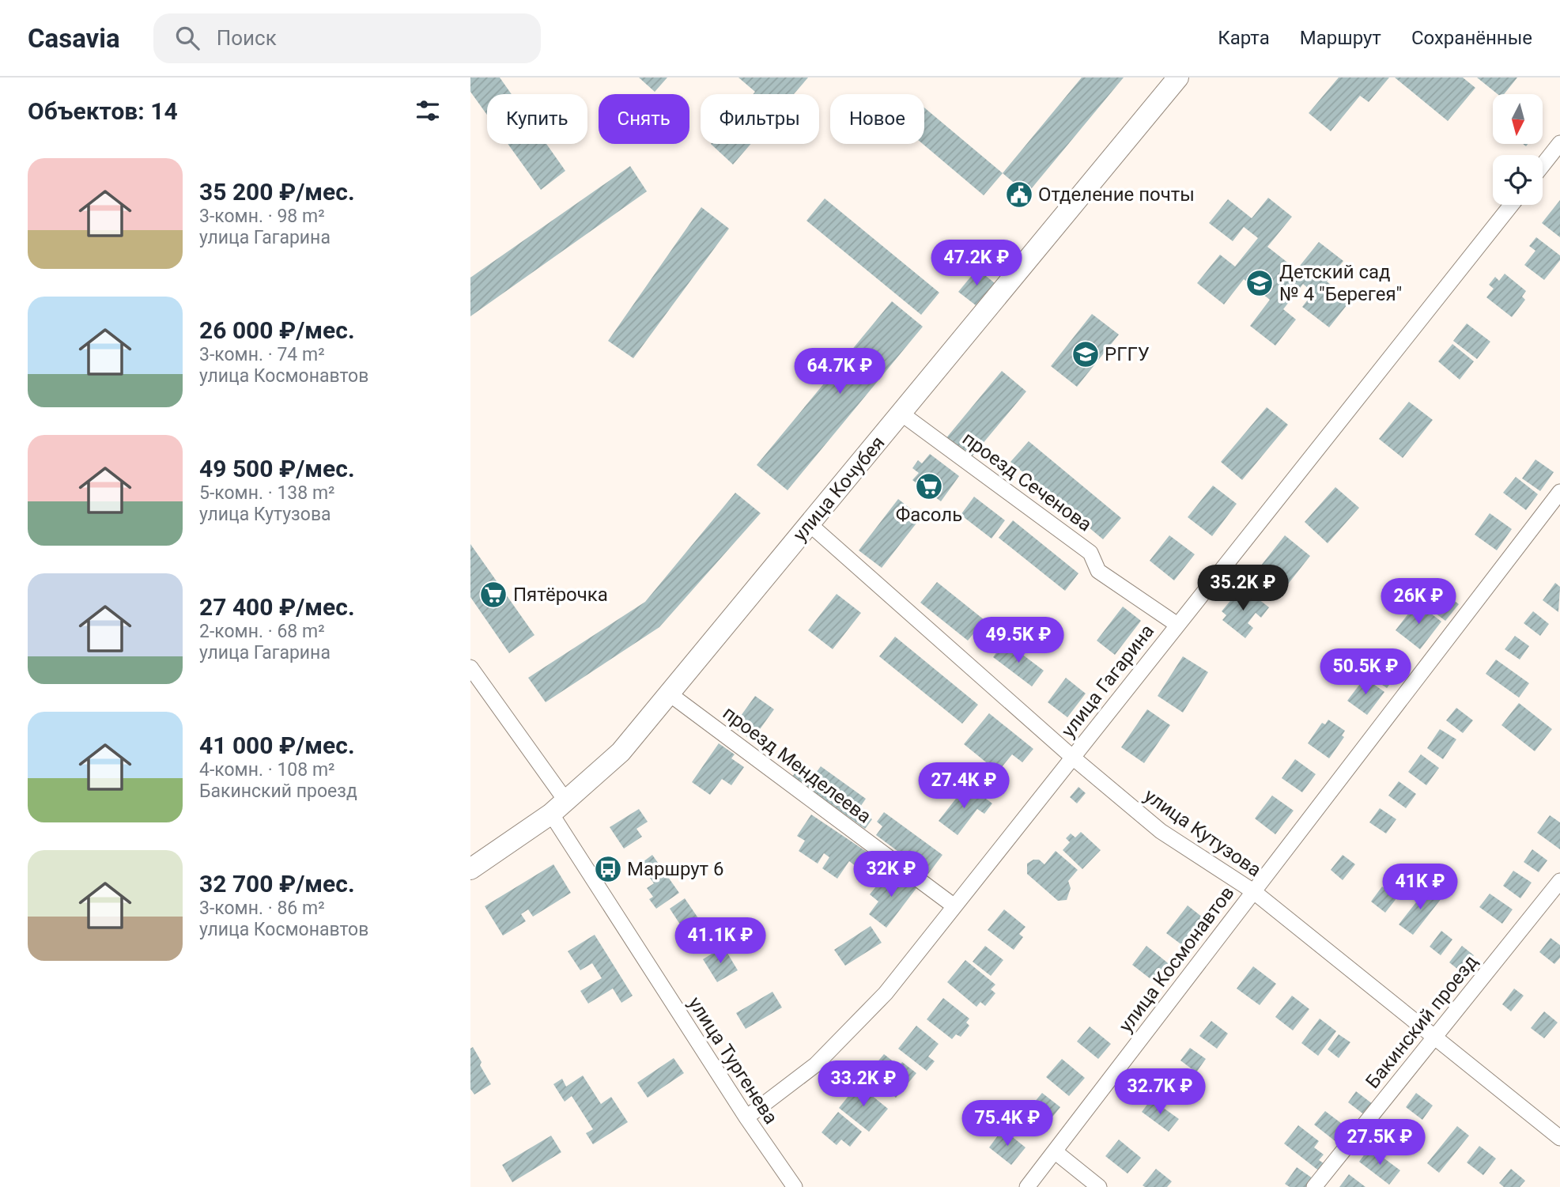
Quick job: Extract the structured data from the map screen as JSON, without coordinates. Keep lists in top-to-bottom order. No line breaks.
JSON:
{"streets":{"main road":["улица Кочубея"],"street":["проезд Сеченова","улица Гагарина","проезд Менделеева","улица Кутузова","улица Космонавтов","Бакинский проезд","улица Тургенева"]},"crossings":[["проезд Сеченова","улица Кочубея"],["проезд Сеченова","улица Гагарина"],["улица Кочубея","проезд Менделеева"],["улица Кочубея","улица Кутузова"],["улица Кочубея","улица Тургенева"],["улица Гагарина","проезд Менделеева"],["улица Гагарина","улица Кутузова"],["улица Гагарина","улица Тургенева"],["улица Кутузова","улица Космонавтов"],["улица Кутузова","Бакинский проезд"]],"places":{"public building":["Отделение почты"],"school or university":["Детский сад № 4 \"Берегея\"","РГГУ"],"supermarket":["Фасоль","Пятёрочка"],"bus stop":["Маршрут 6"]},"north":"bottom","page":{"header":"Casavia","search":"Поиск","nav":["Карта","Маршрут","Сохранённые"],"heading":"Объектов: 14","chip":["Купить","Снять","Фильтры","Новое"],"list":[{"name":"35 200 ₽/мес.","note":"3-комн. · 98 m² · улица Гагарина"},{"name":"26 000 ₽/мес.","note":"3-комн. · 74 m² · улица Космонавтов"},{"name":"49 500 ₽/мес.","note":"5-комн. · 138 m² · улица Кутузова"},{"name":"27 400 ₽/мес.","note":"2-комн. · 68 m² · улица Гагарина"},{"name":"41 000 ₽/мес.","note":"4-комн. · 108 m² · Бакинский проезд"},{"name":"32 700 ₽/мес.","note":"3-комн. · 86 m² · улица Космонавтов"}],"price":["47.2K ₽","64.7K ₽","35.2K ₽","26K ₽","49.5K ₽","50.5K ₽","27.4K ₽","32K ₽","41K ₽","41.1K ₽","33.2K ₽","32.7K ₽","75.4K ₽","27.5K ₽"]}}
